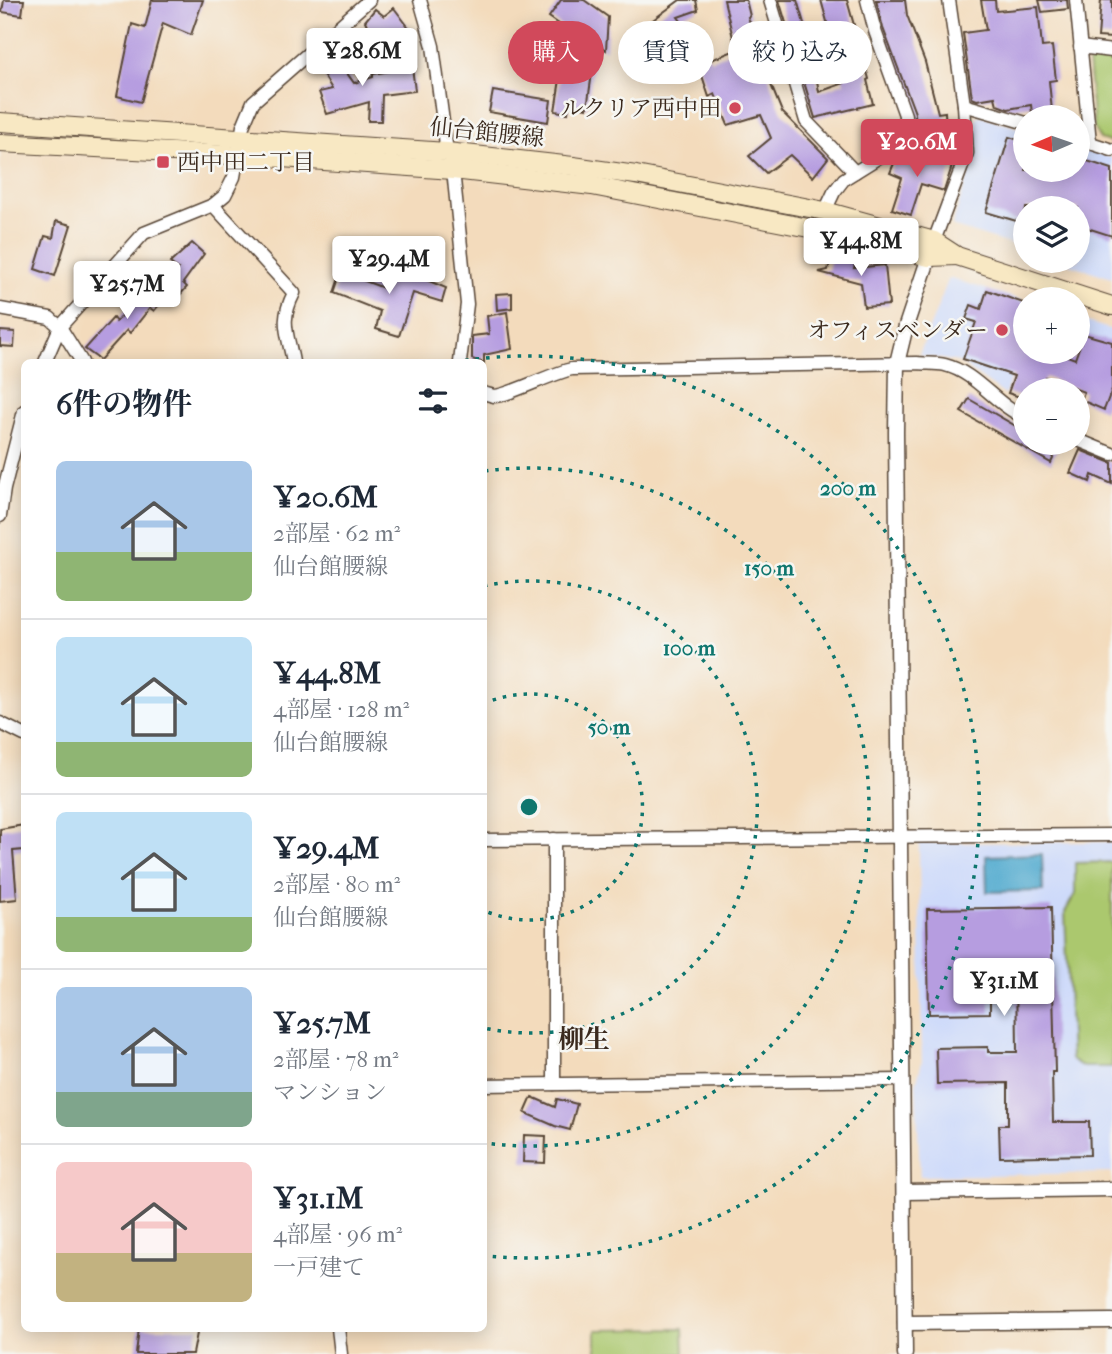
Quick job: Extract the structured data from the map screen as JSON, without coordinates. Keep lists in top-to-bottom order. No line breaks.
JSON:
{"streets":{"main road":["仙台館腰線"]},"districts":["柳生"],"places":{"other":["ルクリア西中田","オフィスベンダー"],"transit":["西中田二丁目"]},"north":"left","page":{"chip":["購入","賃貸","絞り込み"],"price":["¥28.6M","¥20.6M","¥44.8M","¥29.4M","¥25.7M","¥31.1M"],"map_buttons":["+","−"],"heading":"6件の物件","list":[{"name":"¥20.6M","note":"2部屋 · 62 m² · 仙台館腰線"},{"name":"¥44.8M","note":"4部屋 · 128 m² · 仙台館腰線"},{"name":"¥29.4M","note":"2部屋 · 80 m² · 仙台館腰線"},{"name":"¥25.7M","note":"2部屋 · 78 m² · マンション"},{"name":"¥31.1M","note":"4部屋 · 96 m² · 一戸建て"}]},"rings":["200 m","150 m","100 m","50 m"]}
